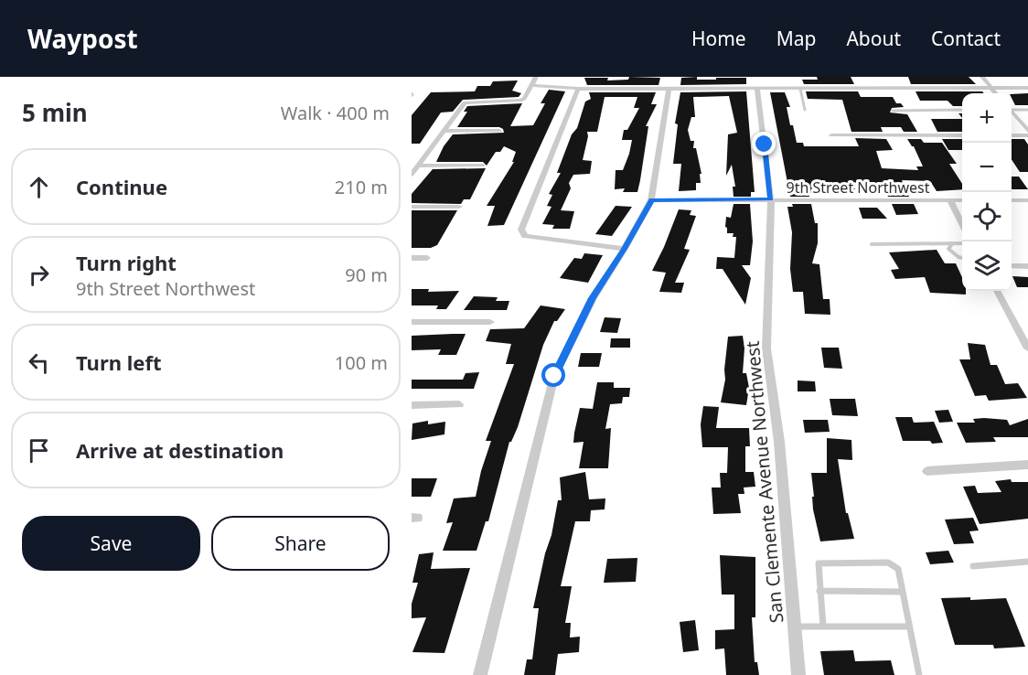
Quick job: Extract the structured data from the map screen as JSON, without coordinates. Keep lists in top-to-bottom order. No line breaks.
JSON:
{"streets":{"street":["9th Street Northwest","San Clemente Avenue Northwest"]},"crossings":[["9th Street Northwest","San Clemente Avenue Northwest"]],"page":{"header":"Waypost","nav":["Home","Map","About","Contact"],"heading":["5 min","Walk · 400 m"],"map_buttons":["+","−"],"list":[["Continue","210 m"],["Turn right","9th Street Northwest","90 m"],["Turn left","100 m"],"Arrive at destination"],"buttons":["Save","Share"]}}
